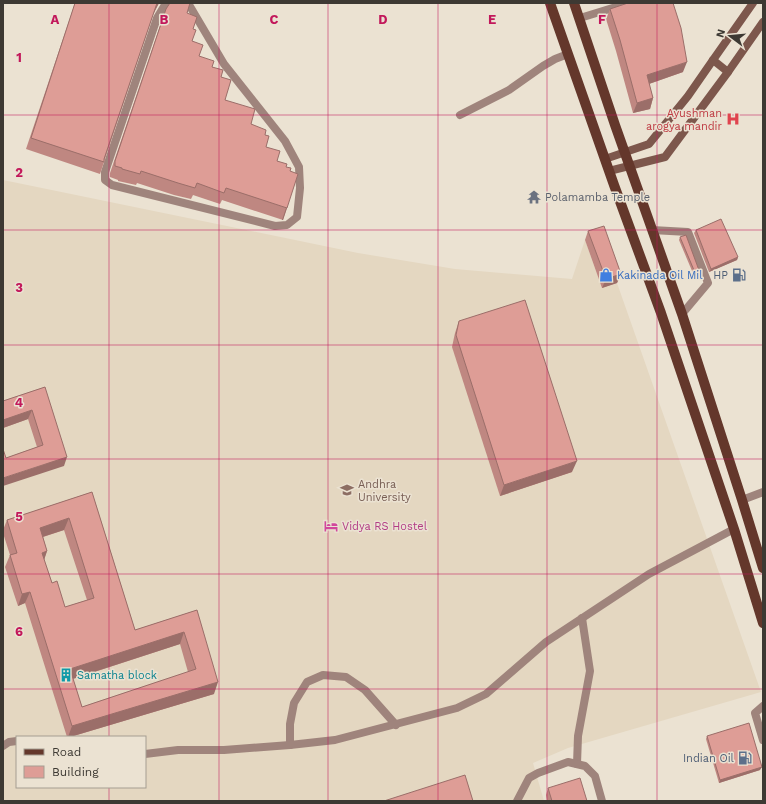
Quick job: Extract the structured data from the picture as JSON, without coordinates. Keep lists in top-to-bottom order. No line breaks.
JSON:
{"places":{"hospital":["Ayushman arogya mandir"],"temple":["Polamamba Temple"],"shop":["Kakinada Oil Mil"],"fuel station":["HP","Indian Oil"],"school or university":["Andhra University"],"hotel":["Vidya RS Hostel"],"building":["Samatha block"]},"legend":["Road","Building"],"north":"left","grid":{"columns":["A","B","C","D","E","F"],"rows":["1","2","3","4","5","6"]}}
